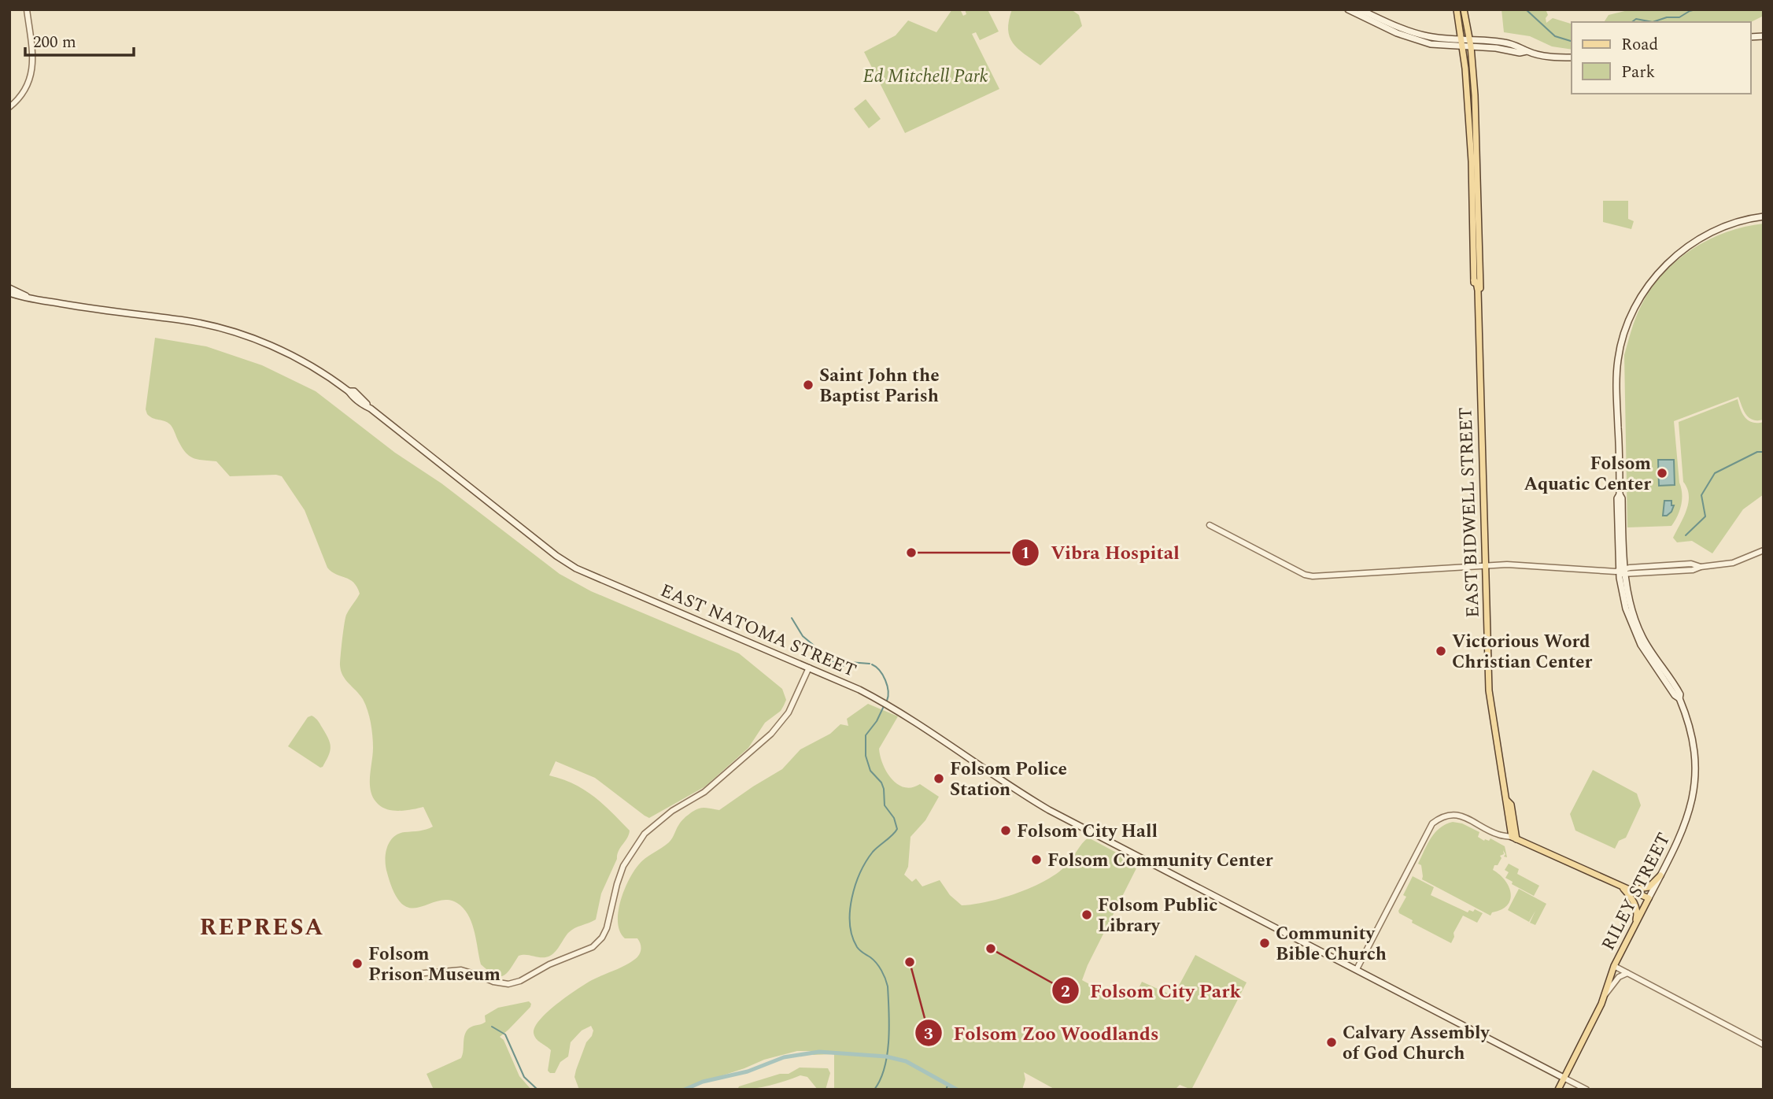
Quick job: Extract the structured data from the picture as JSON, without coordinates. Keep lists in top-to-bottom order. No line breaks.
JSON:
{"streets":{"main road":["EAST BIDWELL STREET","EAST NATOMA STREET","RILEY STREET"]},"crossings":[["EAST NATOMA STREET","RILEY STREET"]],"districts":["REPRESA"],"parks":["Ed Mitchell Park"],"places":["Saint John the Baptist Parish","Folsom Aquatic Center","Vibra Hospital","Victorious Word Christian Center","Folsom Police Station","Folsom City Hall","Folsom Community Center","Folsom Public Library","Community Bible Church","Folsom City Park","Folsom Zoo Woodlands","Folsom Prison Museum","Calvary Assembly of God Church"],"legend":["Road","Park"],"scale_bar":"200 m"}
